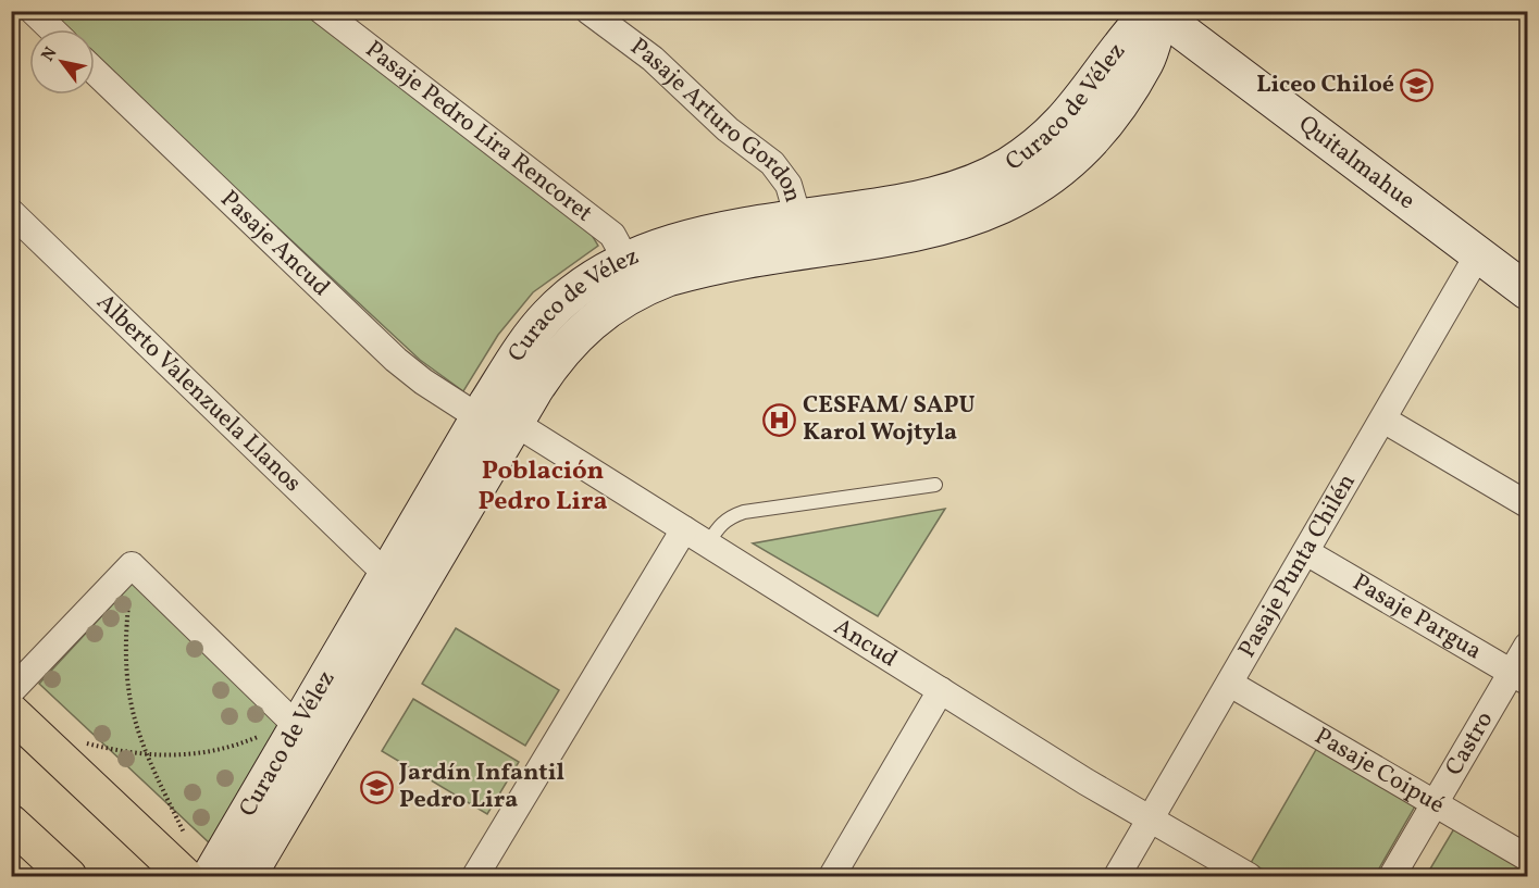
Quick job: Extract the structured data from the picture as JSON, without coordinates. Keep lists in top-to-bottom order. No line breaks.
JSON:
{"streets":{"street":["Curaco de Vélez","Pasaje Arturo Gordon","Pasaje Pedro Lira Rencoret","Quitalmahue","Pasaje Ancud","Alberto Valenzuela Llanos","Pasaje Punta Chilén","Pasaje Pargua","Ancud","Castro","Pasaje Coipué"]},"crossings":[["Curaco de Vélez","Pasaje Arturo Gordon"],["Curaco de Vélez","Pasaje Pedro Lira Rencoret"],["Curaco de Vélez","Quitalmahue"],["Curaco de Vélez","Pasaje Ancud"],["Curaco de Vélez","Alberto Valenzuela Llanos"],["Curaco de Vélez","Ancud"],["Quitalmahue","Pasaje Punta Chilén"],["Pasaje Ancud","Ancud"],["Pasaje Punta Chilén","Pasaje Pargua"],["Pasaje Punta Chilén","Ancud"],["Pasaje Punta Chilén","Pasaje Coipué"],["Pasaje Pargua","Castro"],["Castro","Pasaje Coipué"]],"districts":["Población Pedro Lira"],"places":{"school or university":["Liceo Chiloé","Jardín Infantil Pedro Lira"],"hospital":["CESFAM/ SAPU Karol Wojtyla"]},"north":"top left"}
